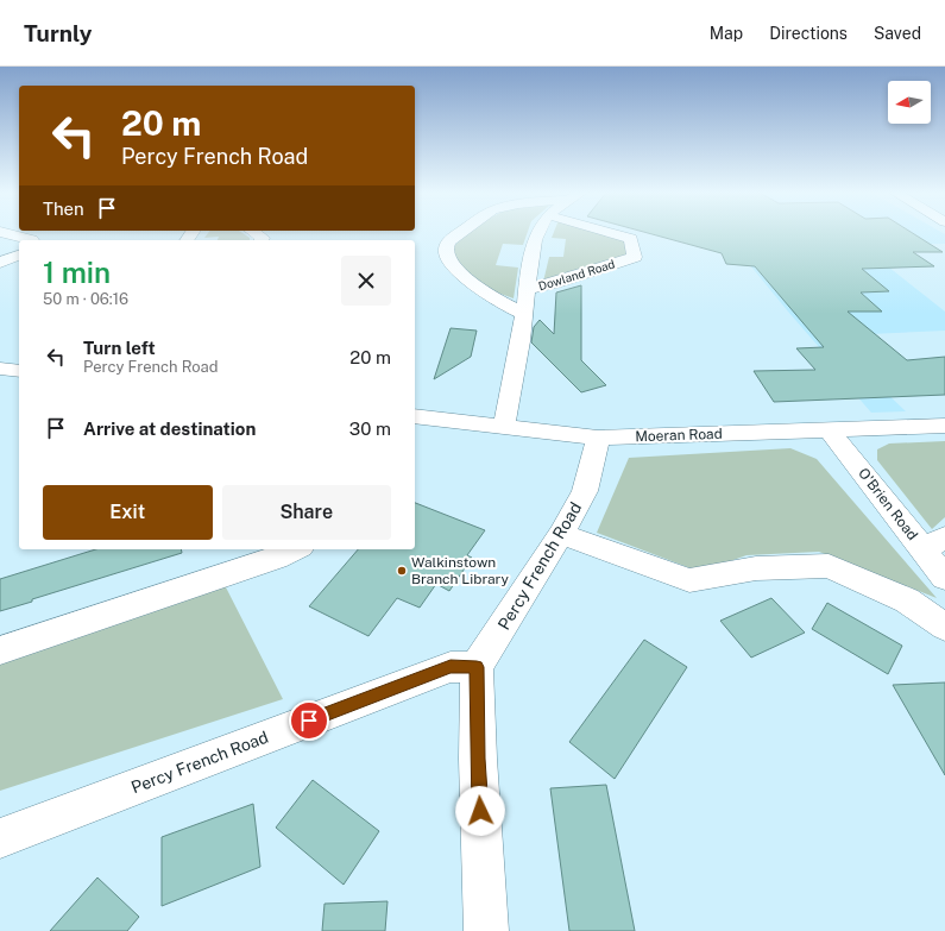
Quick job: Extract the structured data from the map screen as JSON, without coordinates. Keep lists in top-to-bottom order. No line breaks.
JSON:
{"streets":{"street":["Dowland Road","Moeran Road","O'Brien Road","Percy French Road"]},"crossings":[["Dowland Road","Moeran Road"],["Moeran Road","O'Brien Road"],["Moeran Road","Percy French Road"]],"places":["Walkinstown Branch Library"],"north":"left","page":{"header":"Turnly","nav":["Map","Directions","Saved"],"turn":["20 m","Percy French Road"],"then":"Then","heading":["1 min","50 m · 06:16"],"list":[{"name":"Turn left","note":"Percy French Road","value":"20 m"},{"name":"Arrive at destination","value":"30 m"}],"buttons":["Exit","Share"]}}
